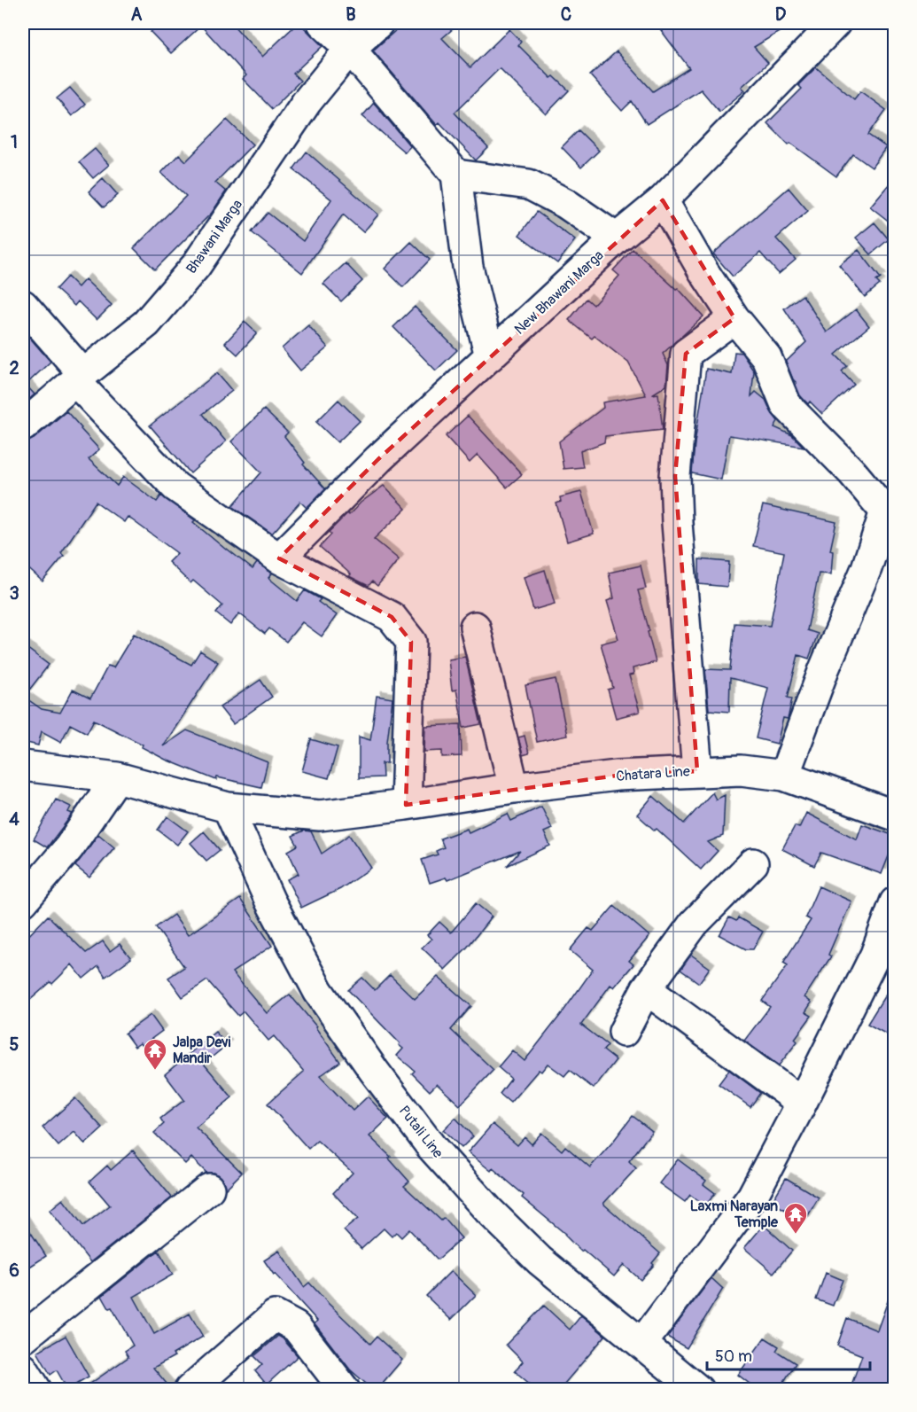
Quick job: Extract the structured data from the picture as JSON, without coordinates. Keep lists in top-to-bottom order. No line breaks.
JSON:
{"streets":{"street":["Bhawani Marga","New Bhawani Marga","Chatara Line","Putali Line"]},"crossings":[["Chatara Line","Putali Line"]],"places":{"temple":["Jalpa Devi Mandir","Laxmi Narayan Temple"]},"scale_bar":"50 m","grid":{"columns":["A","B","C","D"],"rows":["1","2","3","4","5","6"]}}
